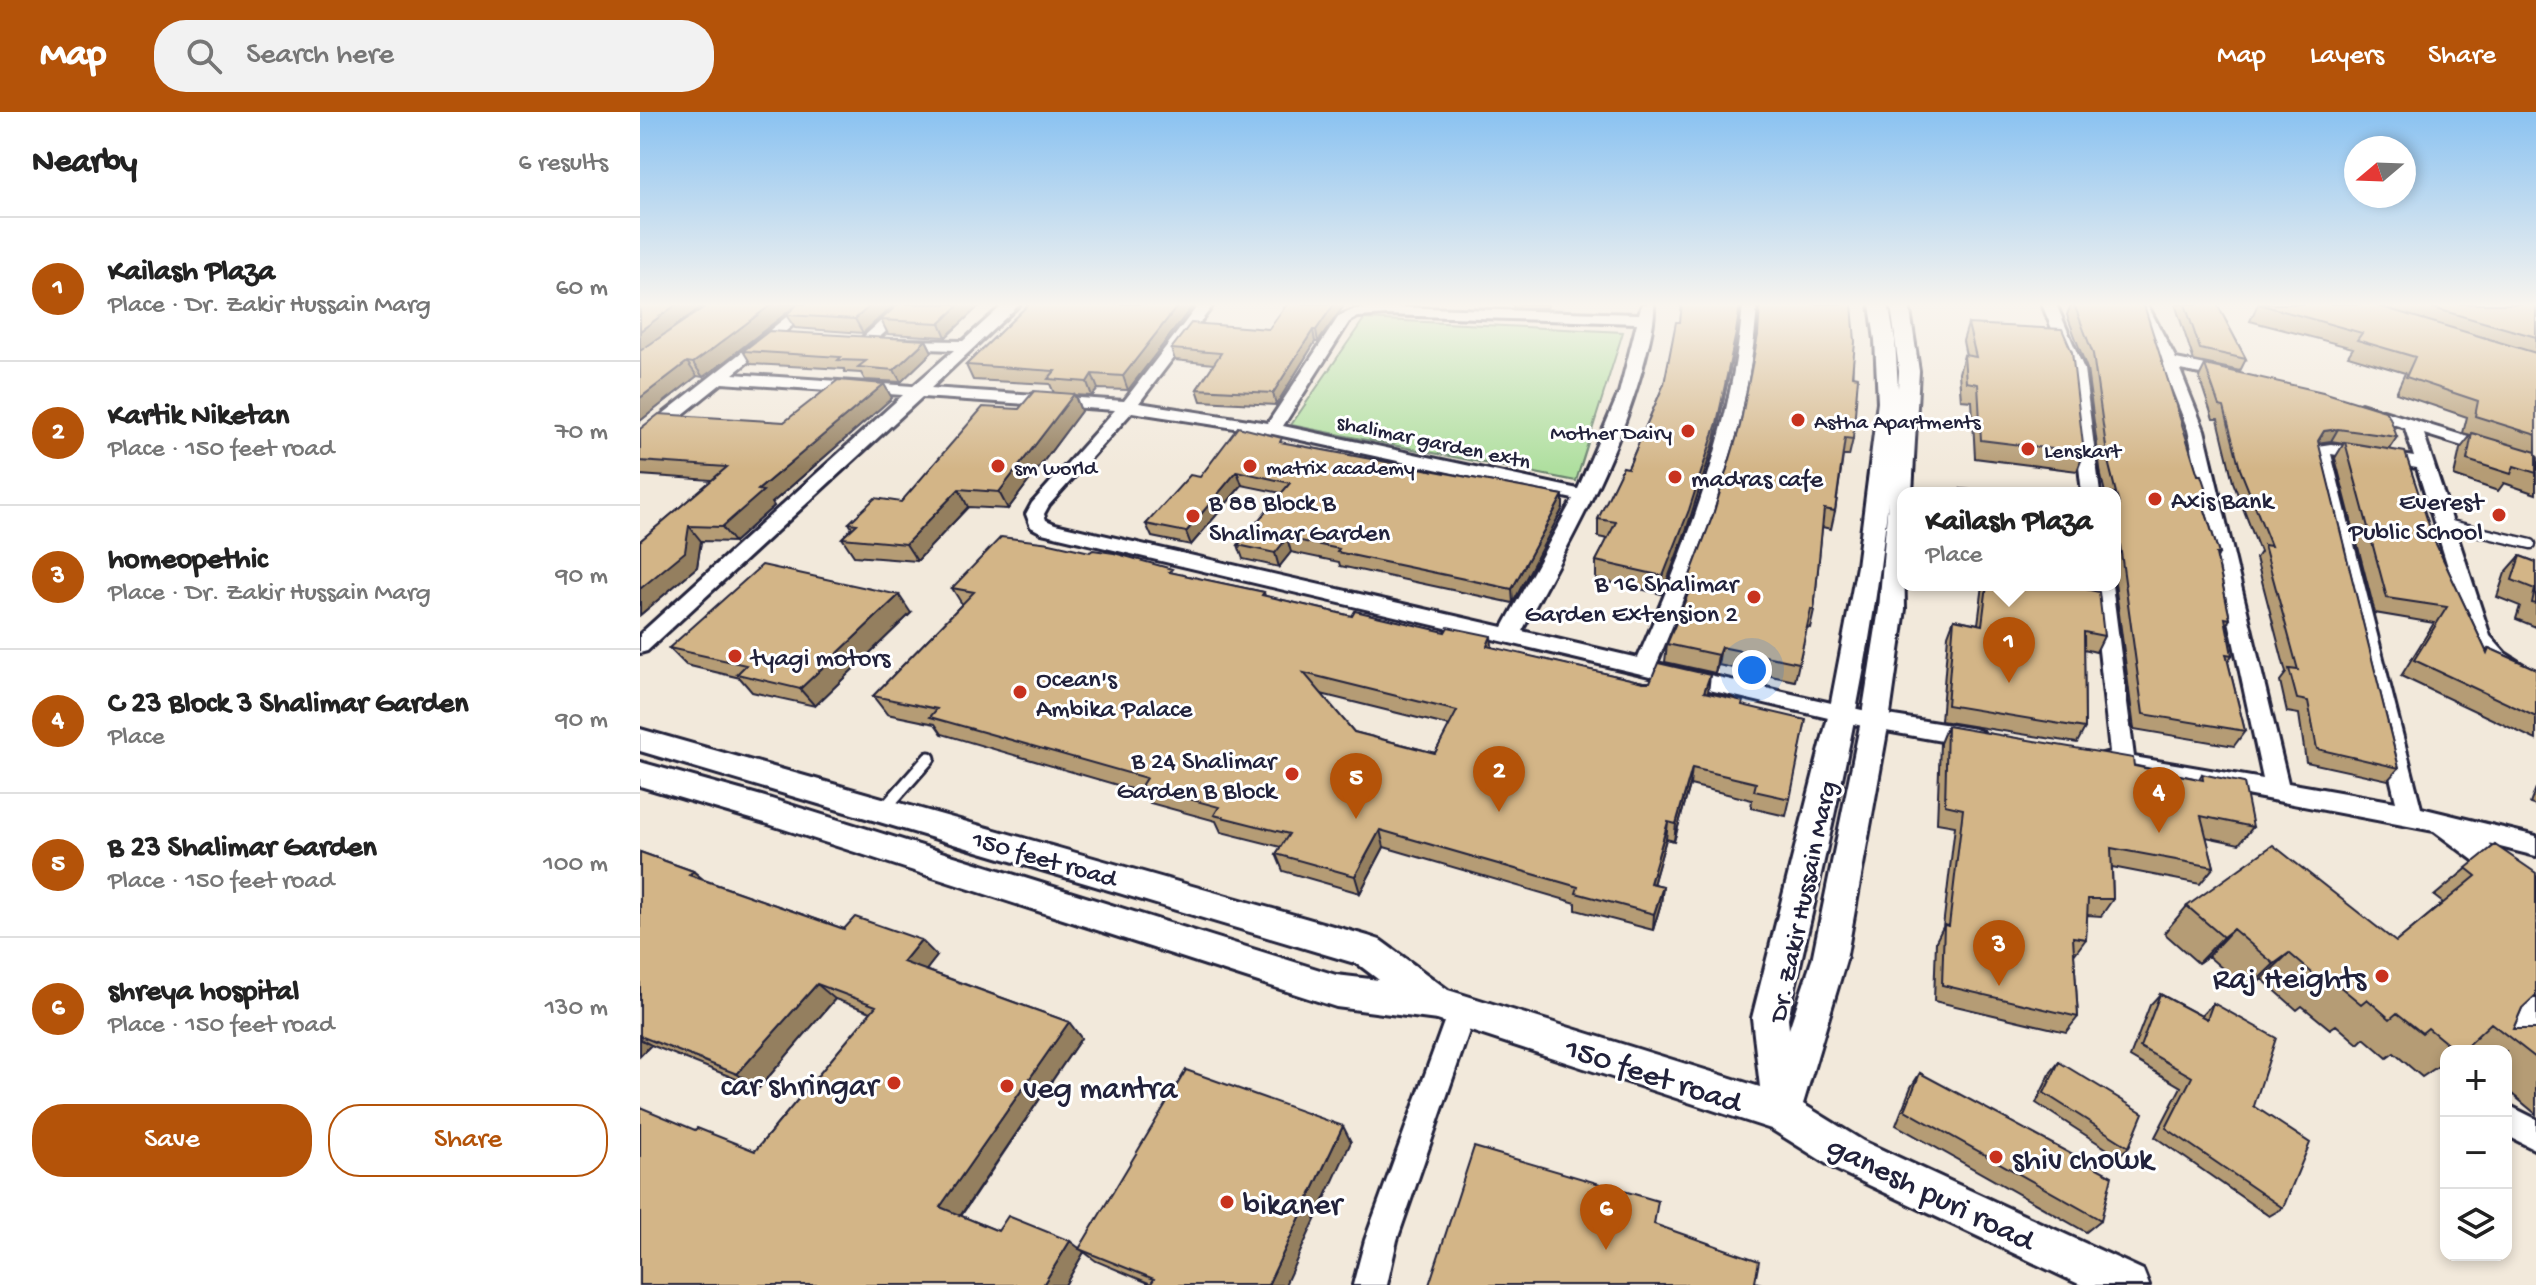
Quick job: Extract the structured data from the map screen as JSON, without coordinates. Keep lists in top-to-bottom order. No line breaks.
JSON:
{"streets":{"street":["shalimar garden extn","150 feet road","Dr. Zakir Hussain Marg","ganesh puri road"]},"crossings":[["150 feet road","Dr. Zakir Hussain Marg"],["150 feet road","ganesh puri road"],["Dr. Zakir Hussain Marg","ganesh puri road"]],"places":["Astha Apartments","Mother Dairy","Lenskart","sm world","matrix academy","madras cafe","Axis Bank","Everest Public School","B 88 Block B Shalimar Garden","B 16 Shalimar Garden Extension 2","tyagi motors","Ocean's Ambika Palace","B 24 Shalimar Garden B Block","Raj Heights","car shringar","veg mantra","shiv chowk","bikaner"],"north":"left","page":{"header":"Map","search":"Search here","nav":["Map","Layers","Share"],"heading":["Nearby","6 results"],"list":[{"mark":"1","name":"Kailash Plaza","note":"Place · Dr. Zakir Hussain Marg","value":"60 m"},{"mark":"2","name":"Kartik Niketan","note":"Place · 150 feet road","value":"70 m"},{"mark":"3","name":"homeopethic","note":"Place · Dr. Zakir Hussain Marg","value":"90 m"},{"mark":"4","name":"C 23 Block 3 Shalimar Garden","note":"Place","value":"90 m"},{"mark":"5","name":"B 23 Shalimar Garden","note":"Place · 150 feet road","value":"100 m"},{"mark":"6","name":"shreya hospital","note":"Place · 150 feet road","value":"130 m"}],"popup":["Kailash Plaza","Place"],"pins":["1","2","5","4","3","6"],"map_buttons":["+","−"],"buttons":["Save","Share"]}}
